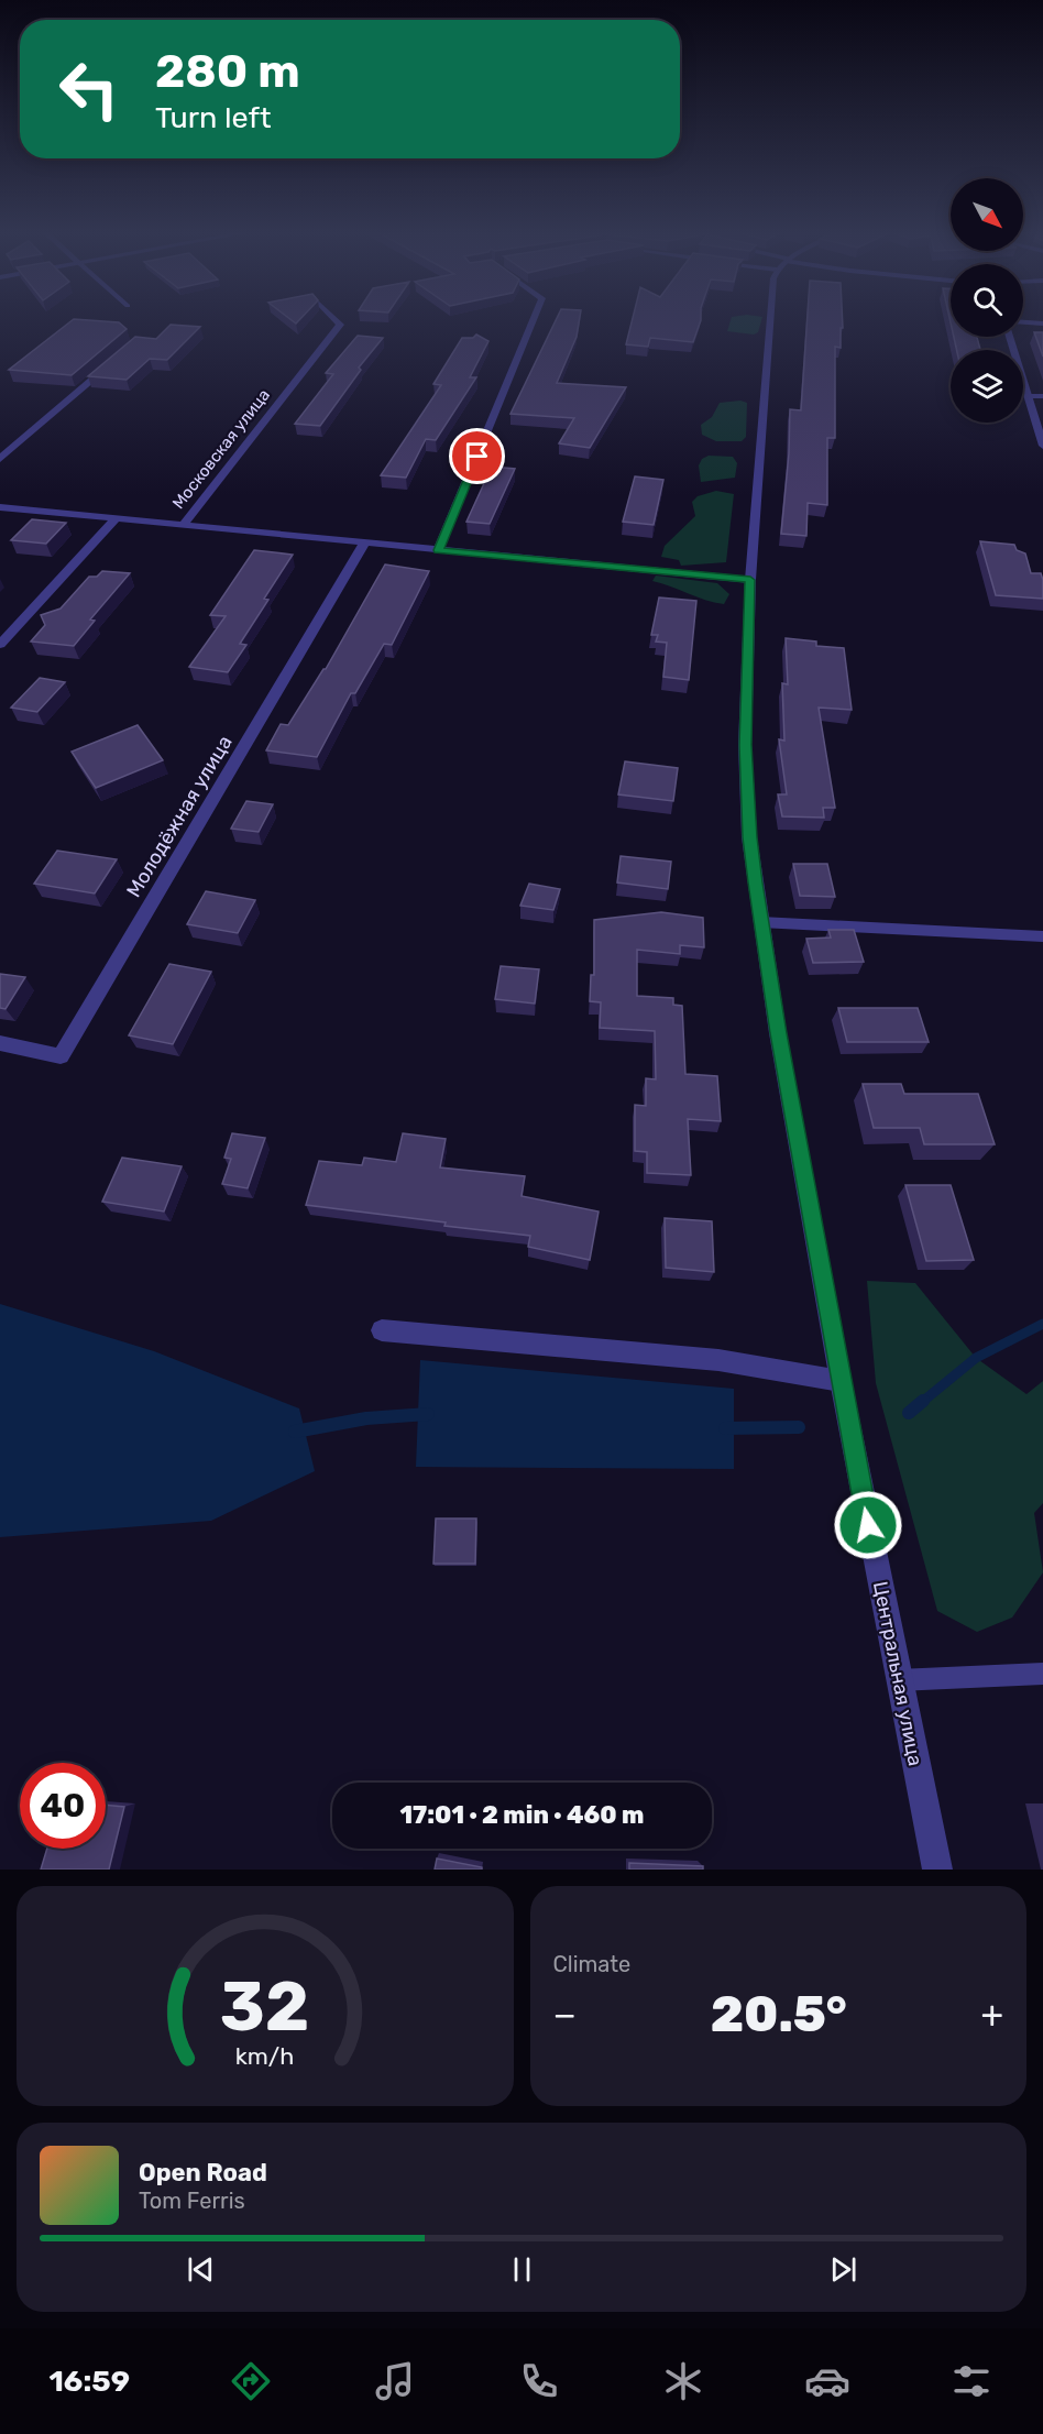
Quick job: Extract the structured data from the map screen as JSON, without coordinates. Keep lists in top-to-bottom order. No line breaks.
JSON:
{"streets":{"street":["Московская улица","Молодёжная улица","Центральная улица"]},"north":"bottom right","page":{"turn":["280 m","Turn left"],"limit":"40","trip":"17:01 · 2 min · 460 m","tile":"Climate","heat":["−","20.5°","+"],"song":["Open Road","Tom Ferris"],"tabs":"16:59","gauge":["32","km/h"]}}
